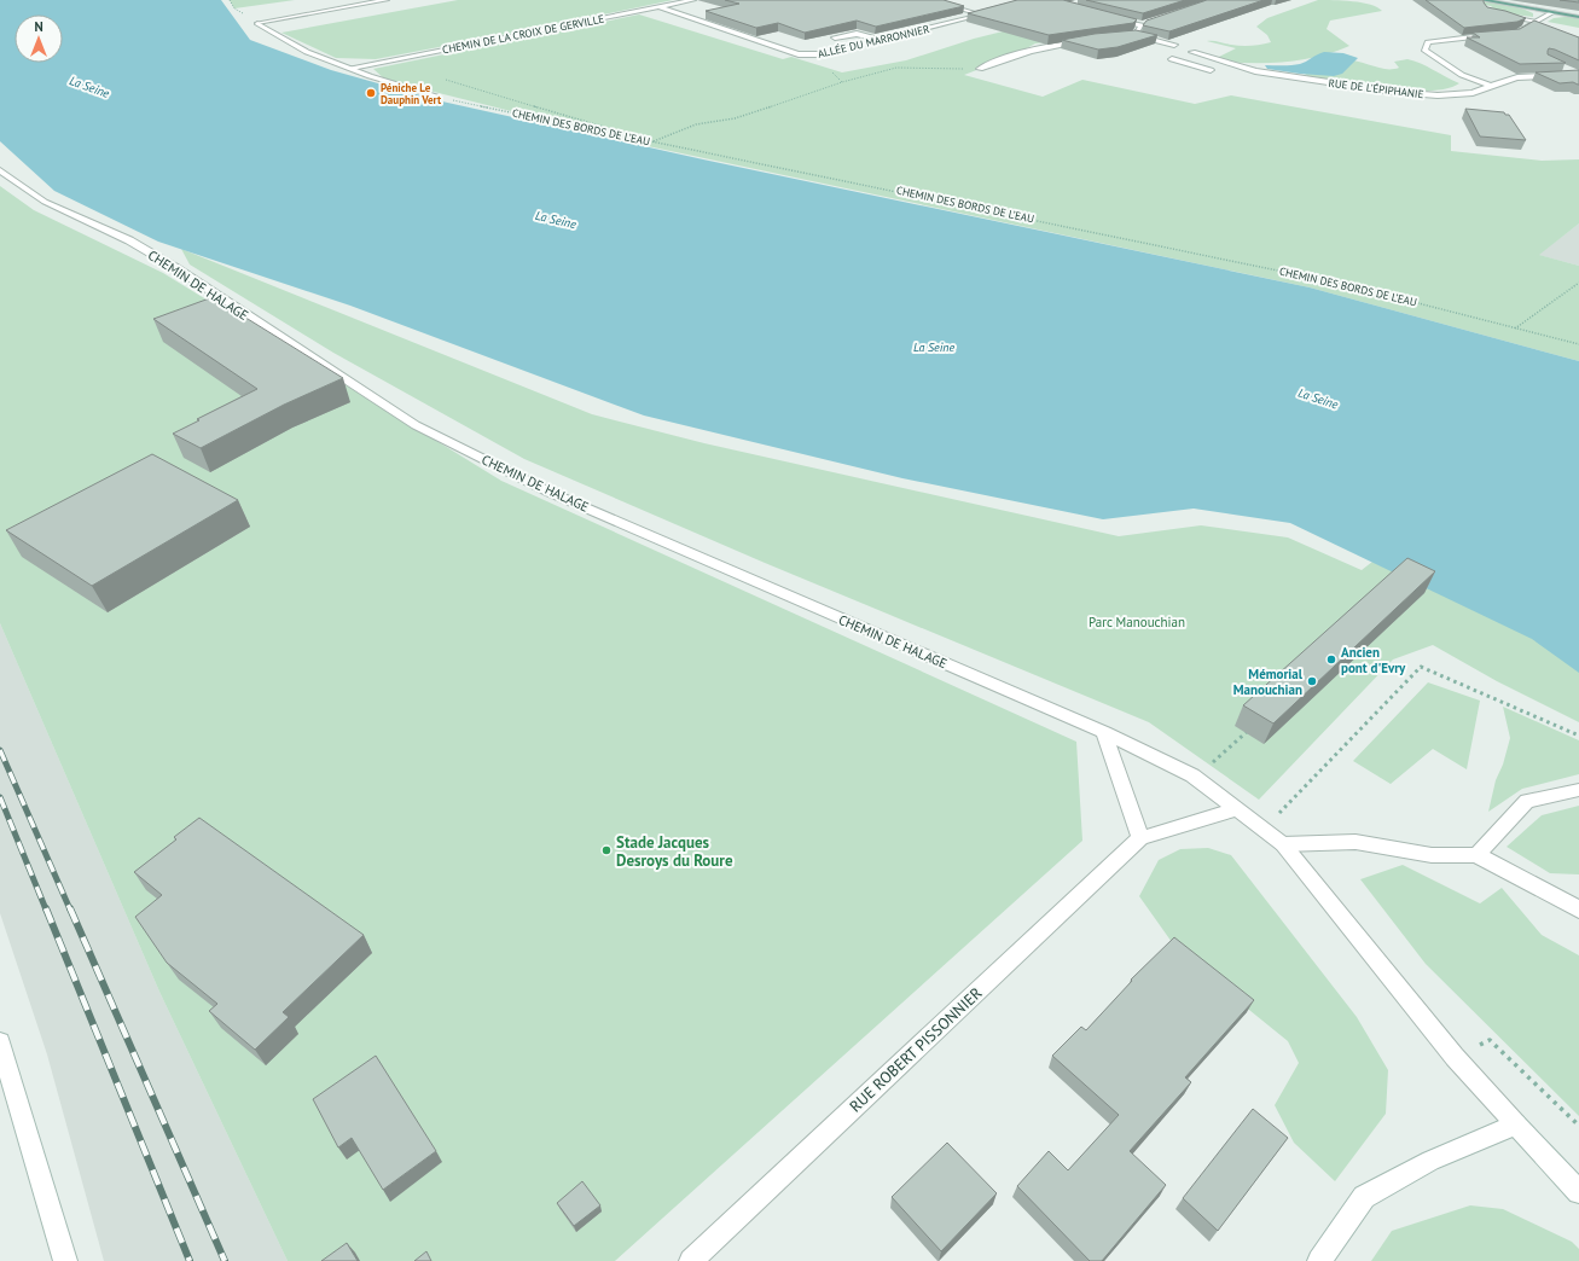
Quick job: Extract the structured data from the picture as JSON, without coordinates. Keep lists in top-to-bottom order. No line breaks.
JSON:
{"streets":{"street":["CHEMIN DE LA CROIX DE GERVILLE","ALLÉE DU MARRONNIER","RUE DE L'ÉPIPHANIE","CHEMIN DE HALAGE","RUE ROBERT PISSONNIER"],"path":["CHEMIN DES BORDS DE L’EAU"]},"crossings":[["CHEMIN DE LA CROIX DE GERVILLE","ALLÉE DU MARRONNIER"],["CHEMIN DE HALAGE","RUE ROBERT PISSONNIER"]],"water":["La Seine"],"parks":["Parc Manouchian"],"places":["Péniche Le Dauphin Vert","Ancien pont d'Evry","Mémorial Manouchian","Stade Jacques Desroys du Roure"],"north":"top"}
